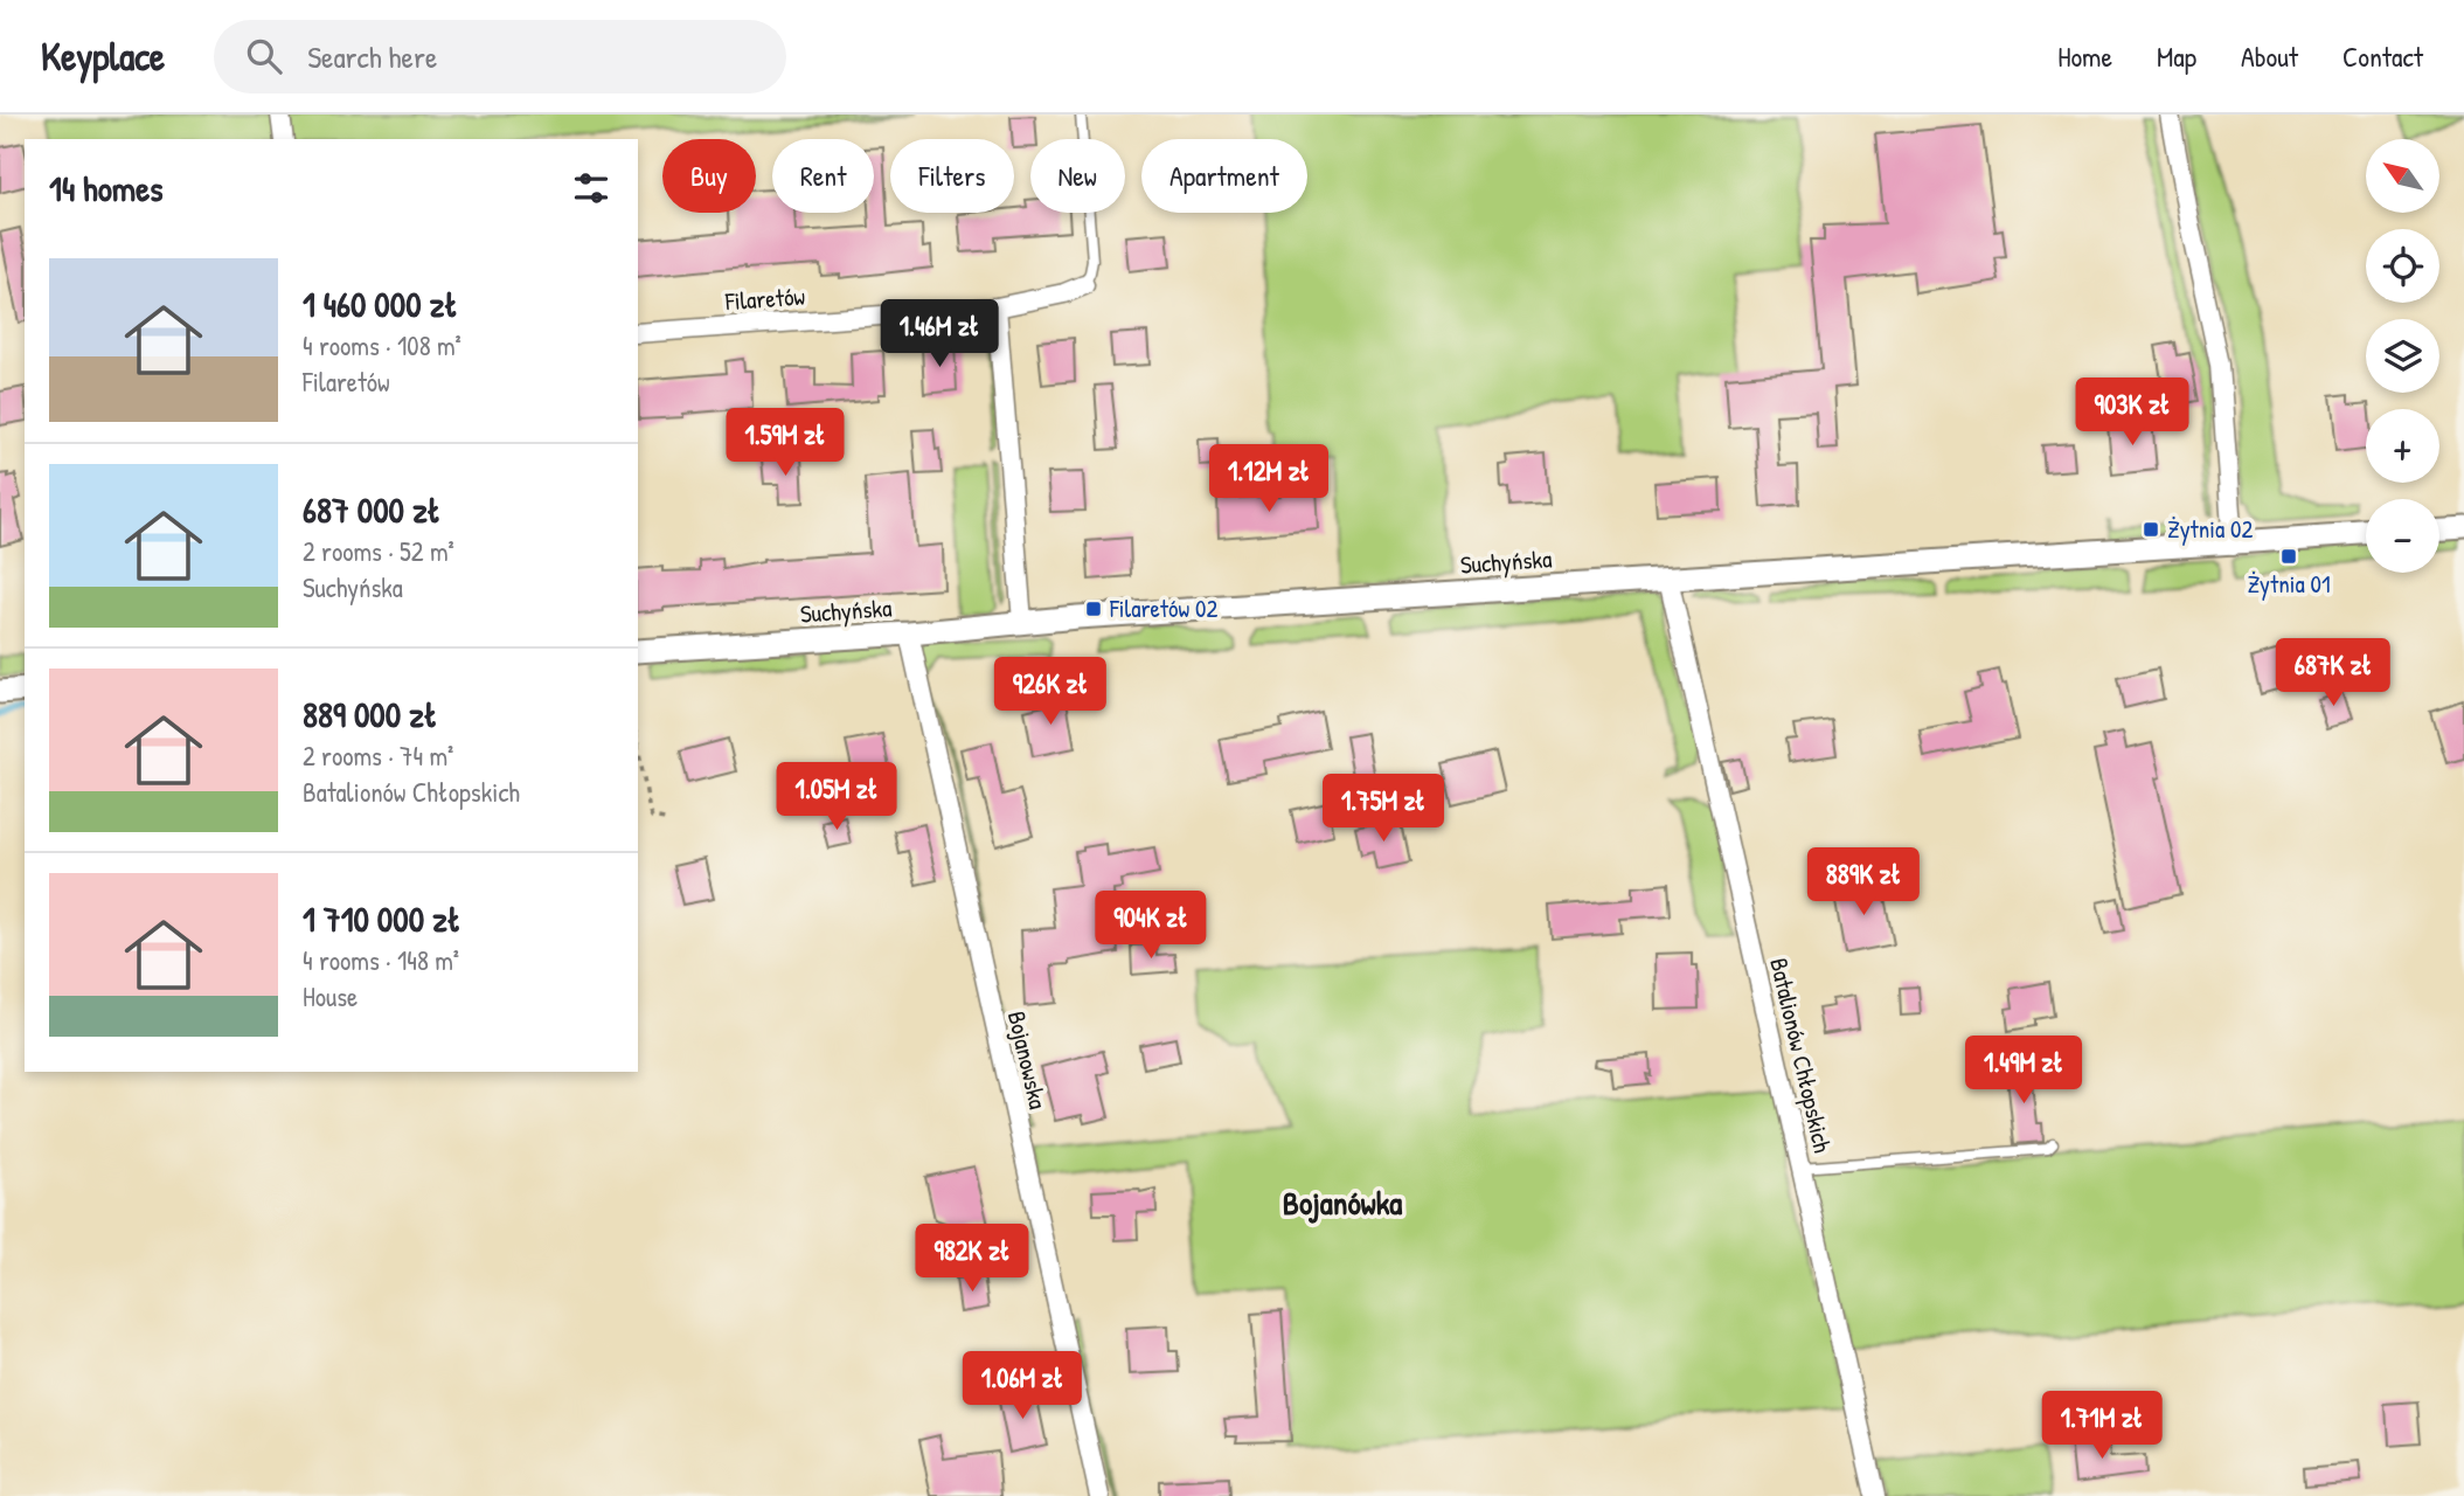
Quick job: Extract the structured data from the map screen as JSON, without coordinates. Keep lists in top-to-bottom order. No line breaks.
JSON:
{"streets":{"street":["Filaretów","Suchyńska","Batalionów Chłopskich","Bojanowska"]},"crossings":[["Suchyńska","Batalionów Chłopskich"],["Suchyńska","Bojanowska"]],"districts":["Bojanówka"],"places":{"transit":["Żytnia 02","Żytnia 01","Filaretów 02"]},"north":"top left","page":{"header":"Keyplace","search":"Search here","nav":["Home","Map","About","Contact"],"map_buttons":["+","−"],"chip":["Buy","Rent","Filters","New","Apartment"],"heading":"14 homes","list":[{"name":"1 460 000 zł","note":"4 rooms · 108 m² · Filaretów"},{"name":"687 000 zł","note":"2 rooms · 52 m² · Suchyńska"},{"name":"889 000 zł","note":"2 rooms · 74 m² · Batalionów Chłopskich"},{"name":"1 710 000 zł","note":"4 rooms · 148 m² · House"}],"price":["1.46M zł","903K zł","1.59M zł","1.12M zł","687K zł","926K zł","1.05M zł","1.75M zł","889K zł","904K zł","1.49M zł","982K zł","1.06M zł","1.71M zł"]}}
